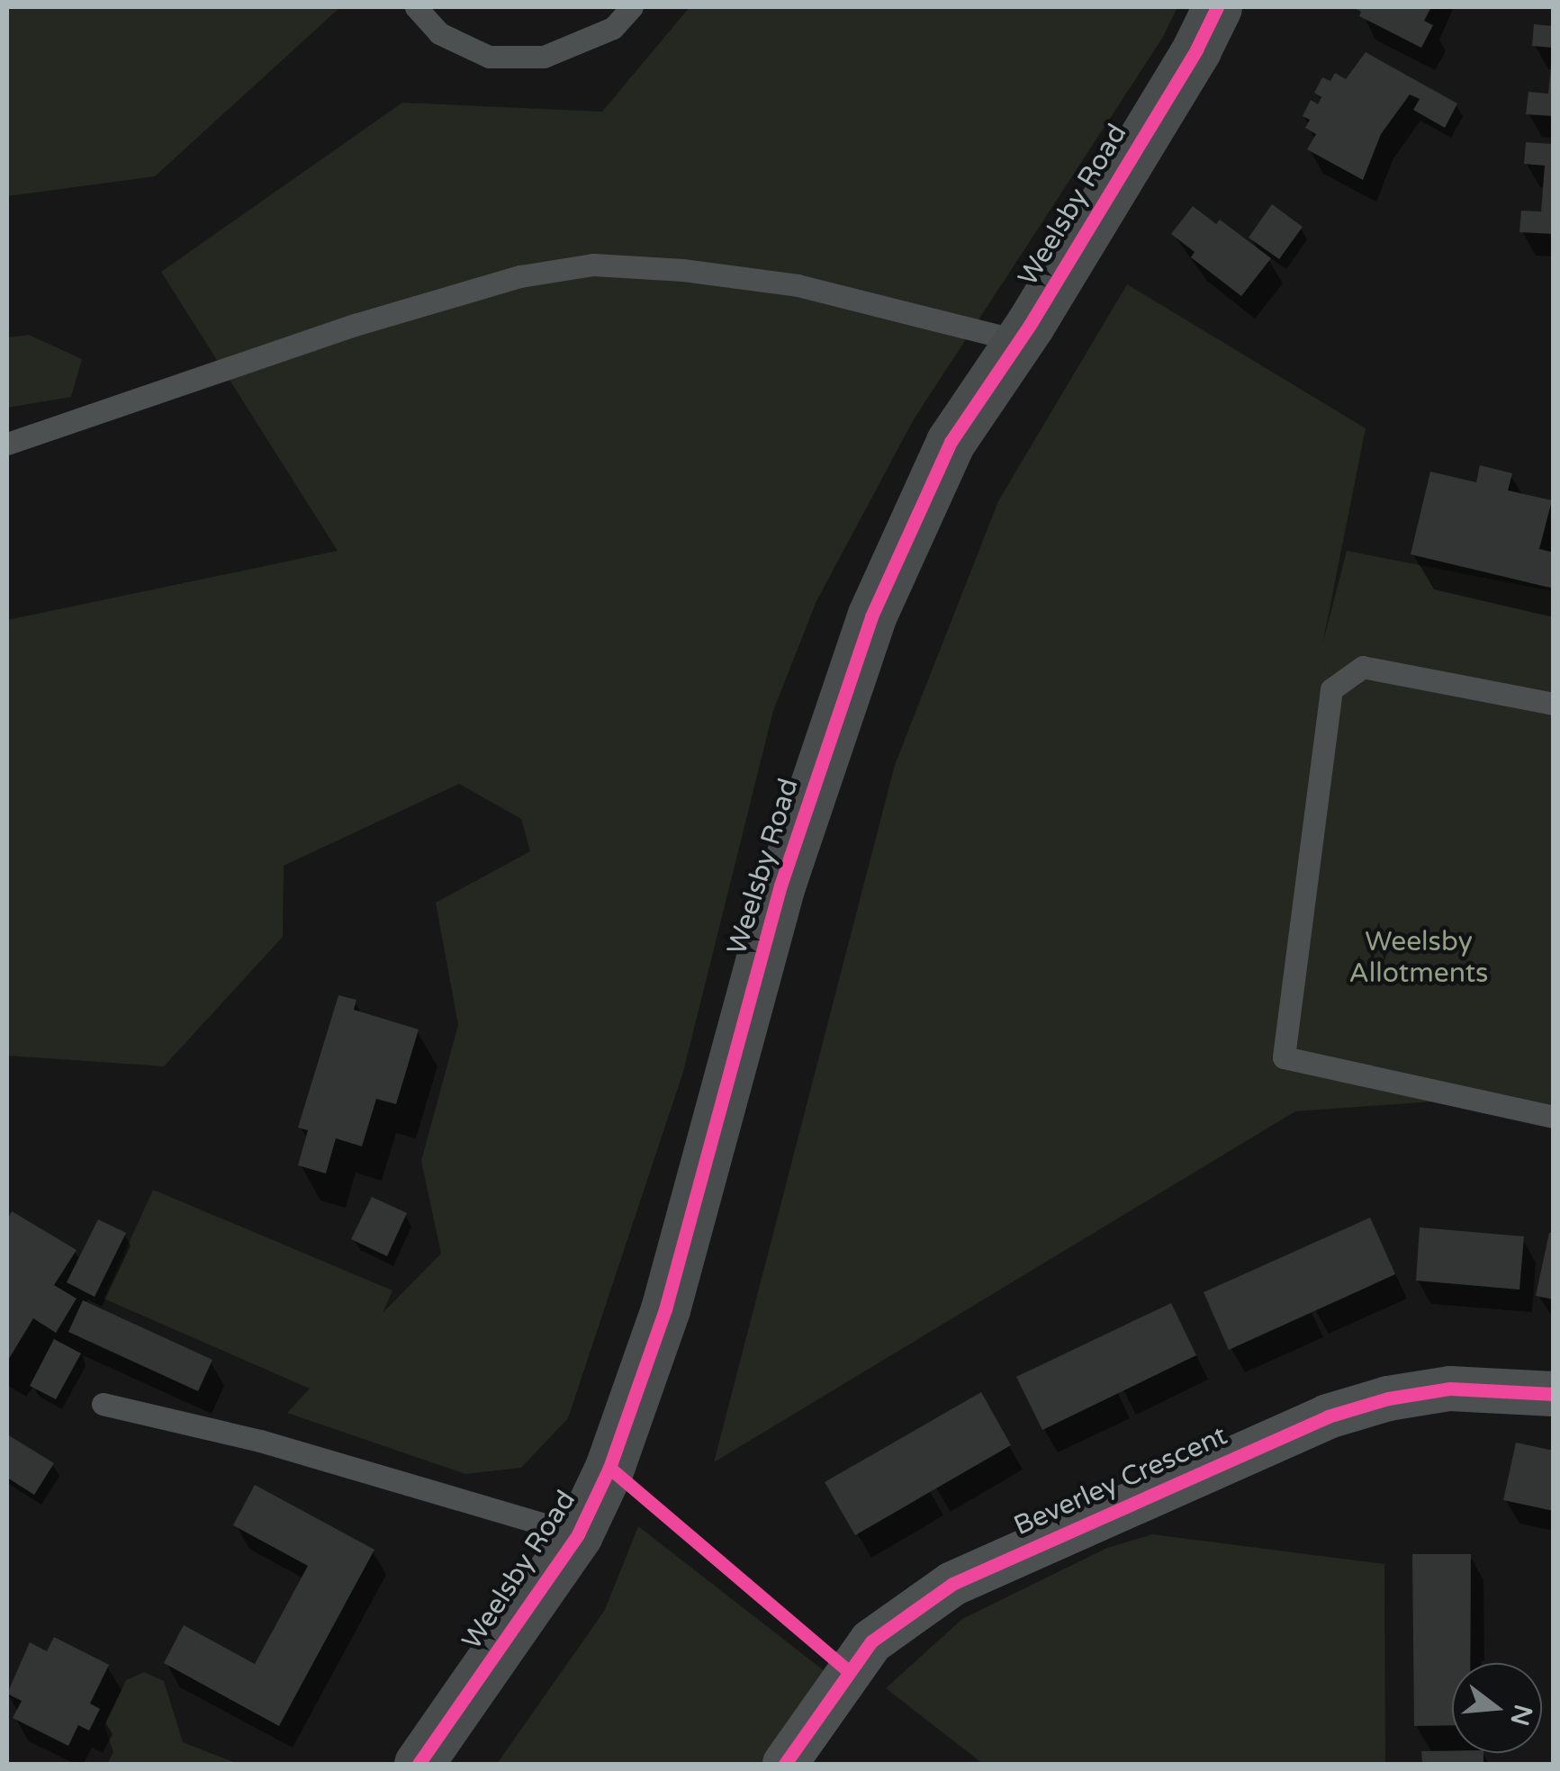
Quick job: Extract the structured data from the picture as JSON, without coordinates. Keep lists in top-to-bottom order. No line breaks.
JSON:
{"streets":{"main road":["Weelsby Road"],"street":["Beverley Crescent"]},"parks":["Weelsby Allotments"],"north":"right"}
